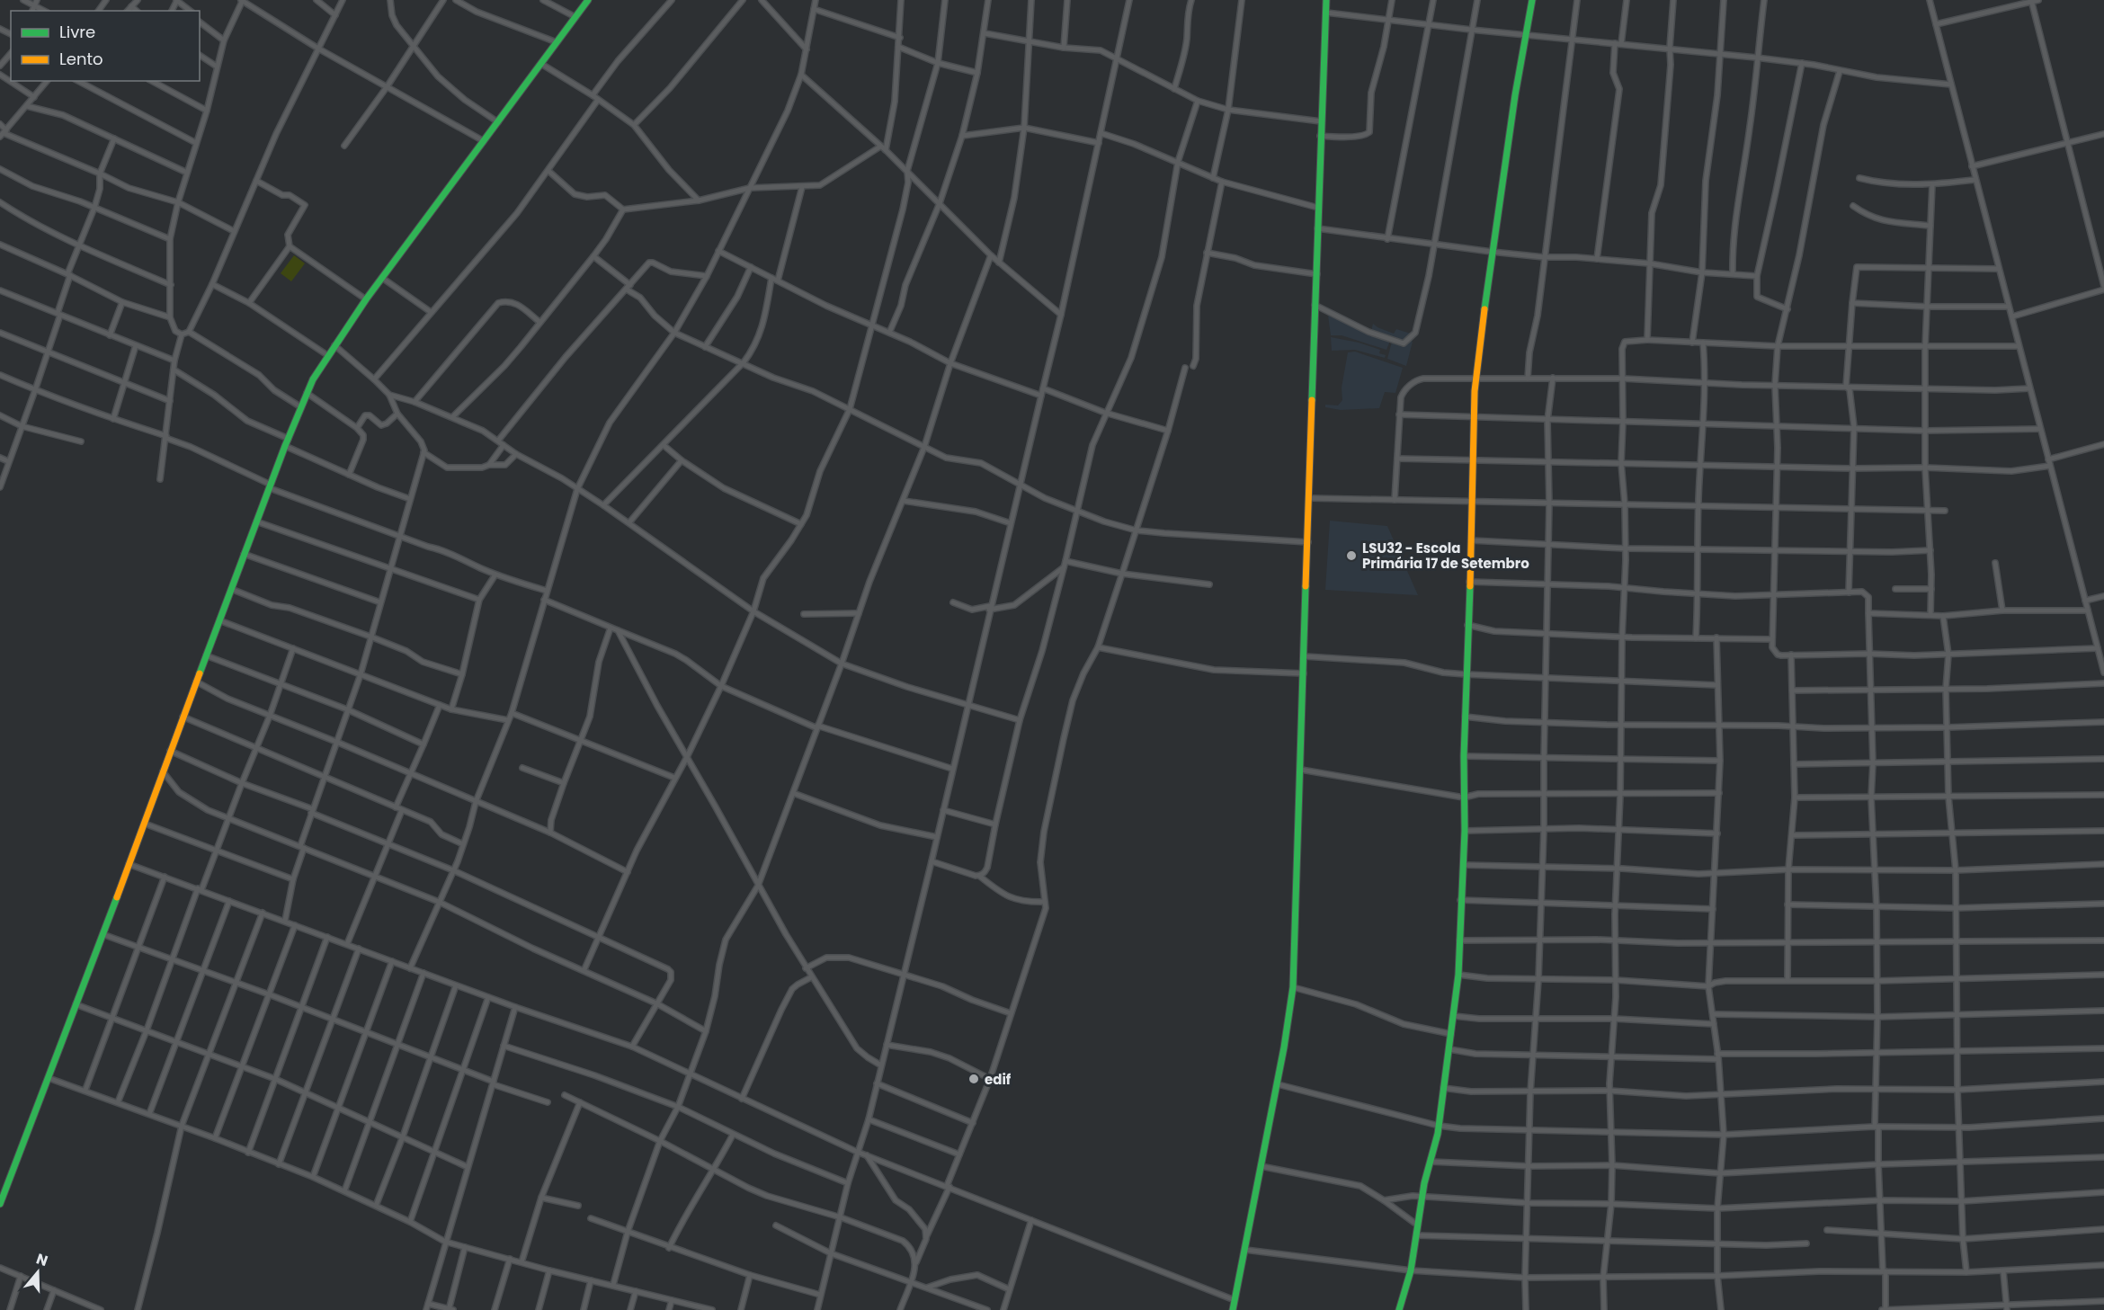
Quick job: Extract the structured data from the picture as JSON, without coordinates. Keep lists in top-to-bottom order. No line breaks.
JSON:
{"places":["LSU32 - Escola Primária 17 de Setembro","edif"],"legend":["Livre","Lento"],"north":"top"}
